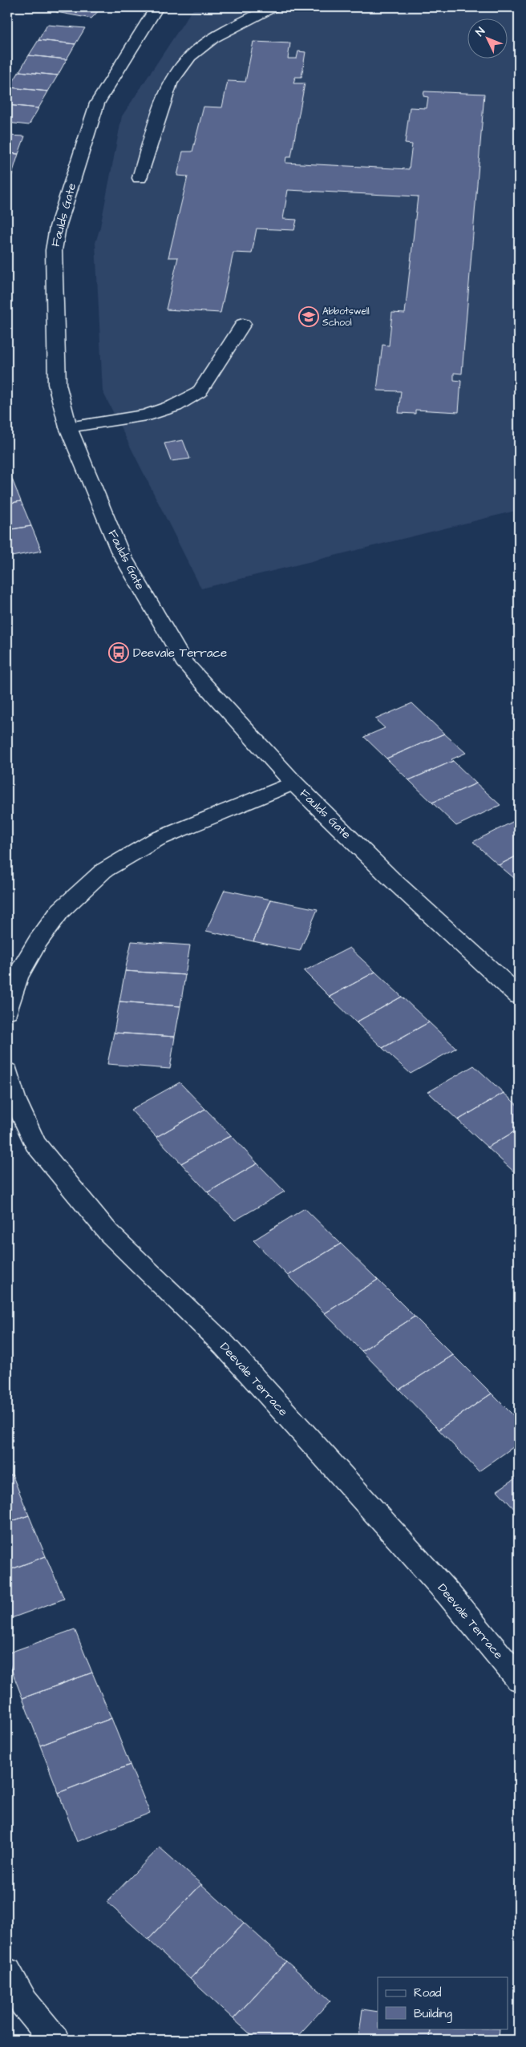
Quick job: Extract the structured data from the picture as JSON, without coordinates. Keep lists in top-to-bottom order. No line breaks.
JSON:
{"streets":{"street":["Faulds Gate","Deevale Terrace"]},"places":{"school or university":["Abbotswell School"],"bus stop":["Deevale Terrace"]},"legend":["Road","Building"],"north":"top left"}
